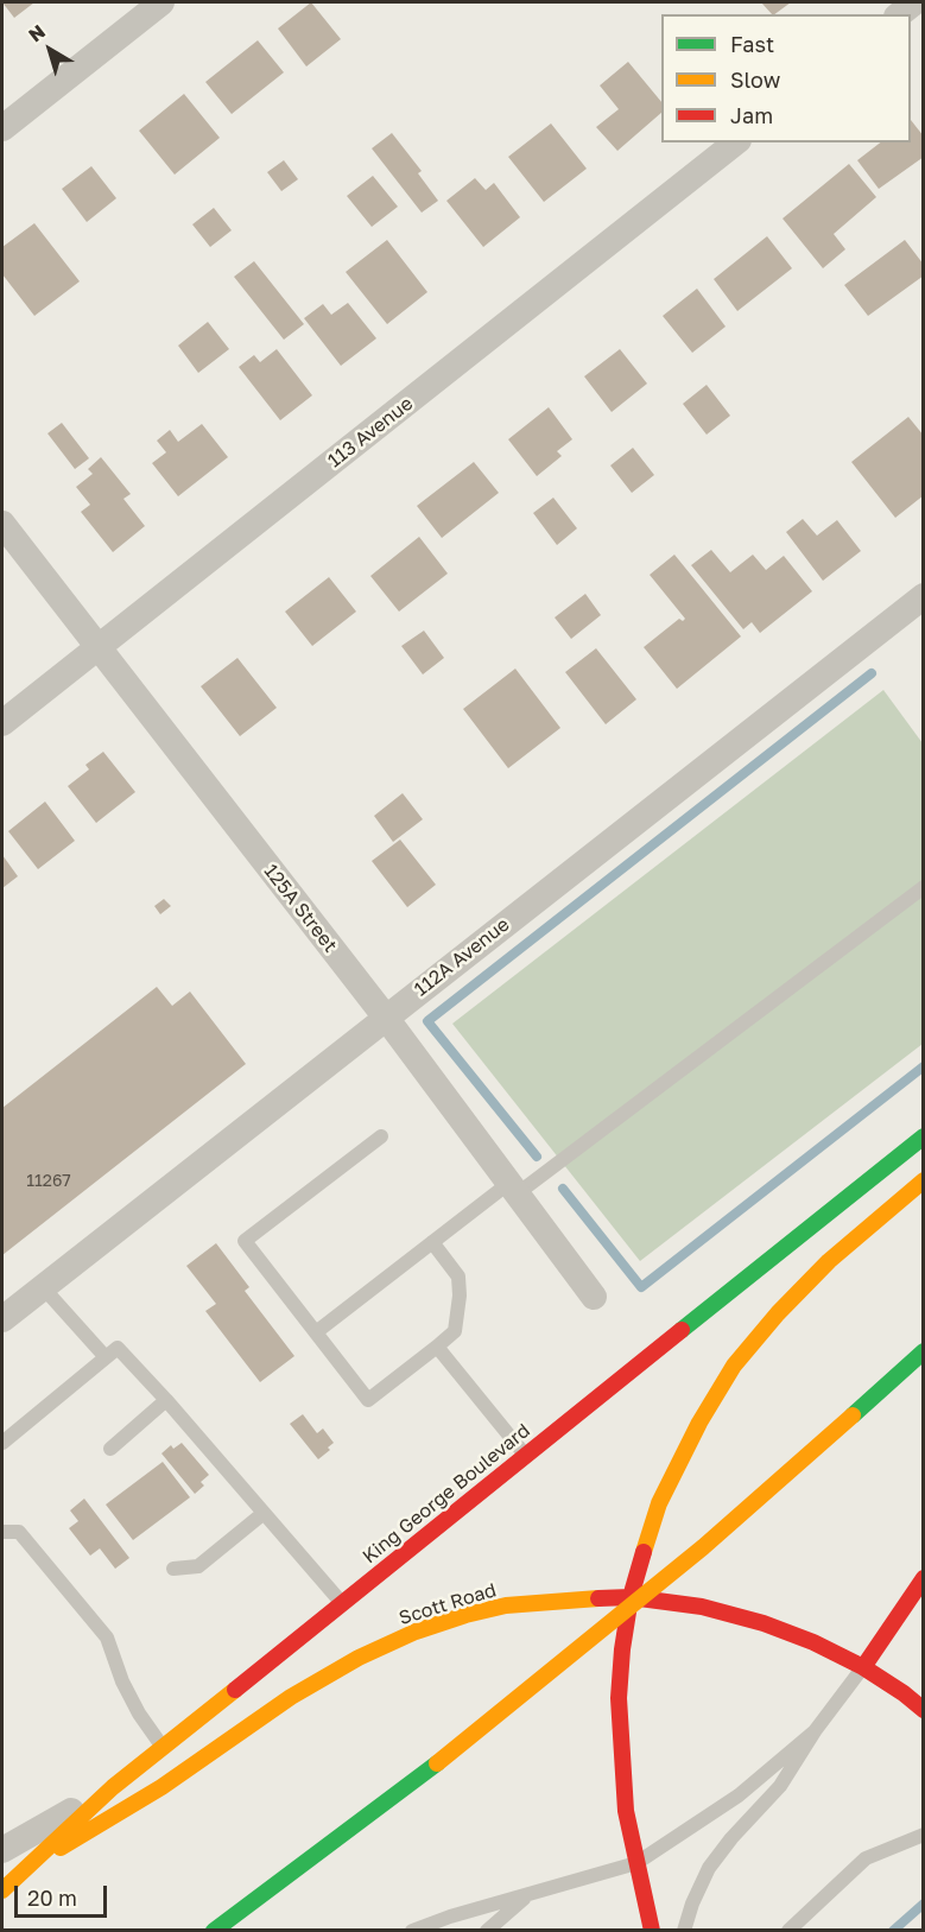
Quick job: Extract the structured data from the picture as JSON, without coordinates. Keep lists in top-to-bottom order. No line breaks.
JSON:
{"streets":{"main road":["King George Boulevard","Scott Road"],"street":["113 Avenue","125A Street","112A Avenue"]},"crossings":[["113 Avenue","125A Street"],["125A Street","112A Avenue"],["King George Boulevard","Scott Road"]],"house_numbers":["11267"],"legend":["Fast","Slow","Jam"],"scale_bar":"20 m","north":"top left"}
